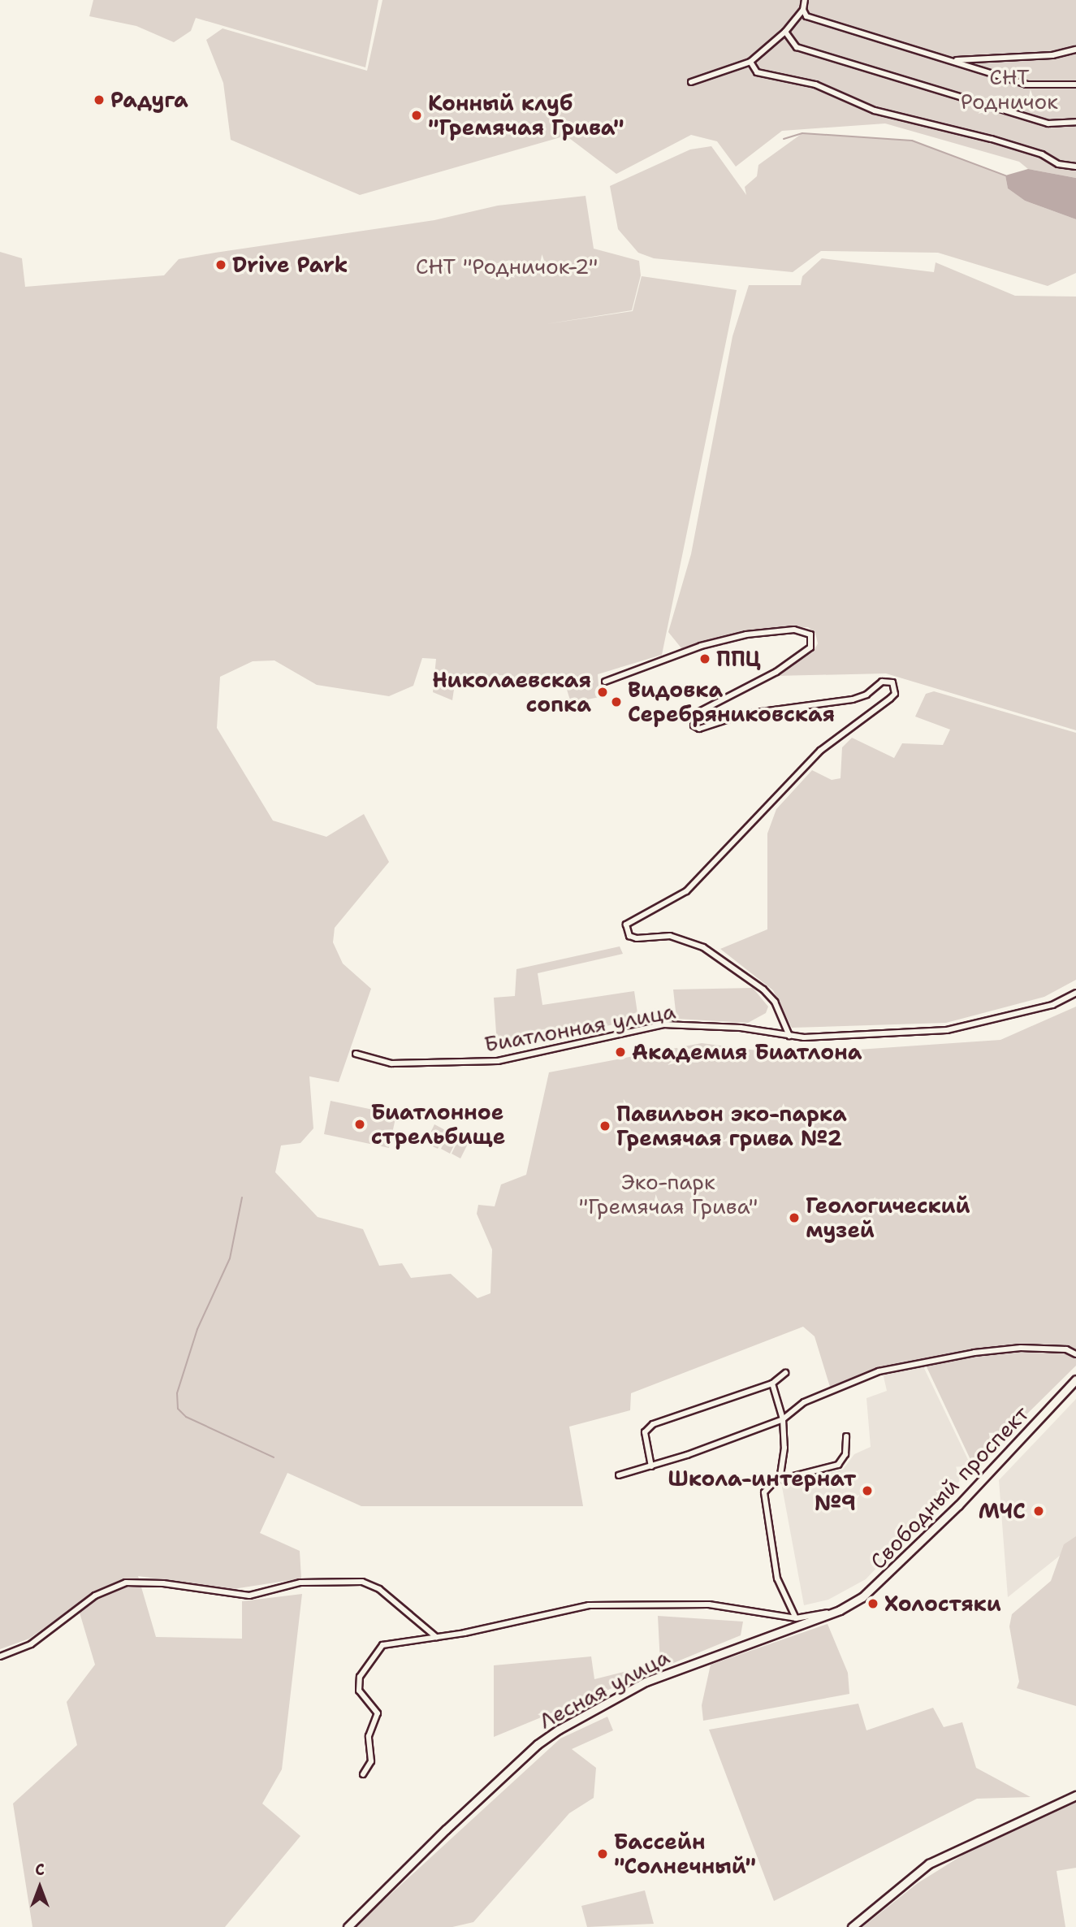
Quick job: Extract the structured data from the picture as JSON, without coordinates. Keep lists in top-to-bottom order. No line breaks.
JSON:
{"streets":{"main road":["Свободный проспект","Лесная улица"],"street":["Биатлонная улица"]},"crossings":[["Свободный проспект","Лесная улица"]],"parks":["СНТ Родничок","СНТ \"Родничок-2\"","Эко-парк \"Гремячая Грива\""],"places":["Радуга","Конный клуб \"Гремячая Грива\"","Drive Park","ППЦ","Николаевская сопка","Видовка Серебряниковская","Академия Биатлона","Биатлонное стрельбище","Павильон эко-парка Гремячая грива №2","Геологический музей","Школа-интернат №9","МЧС","Холостяки","Бассейн \"Солнечный\""],"north":"top"}
